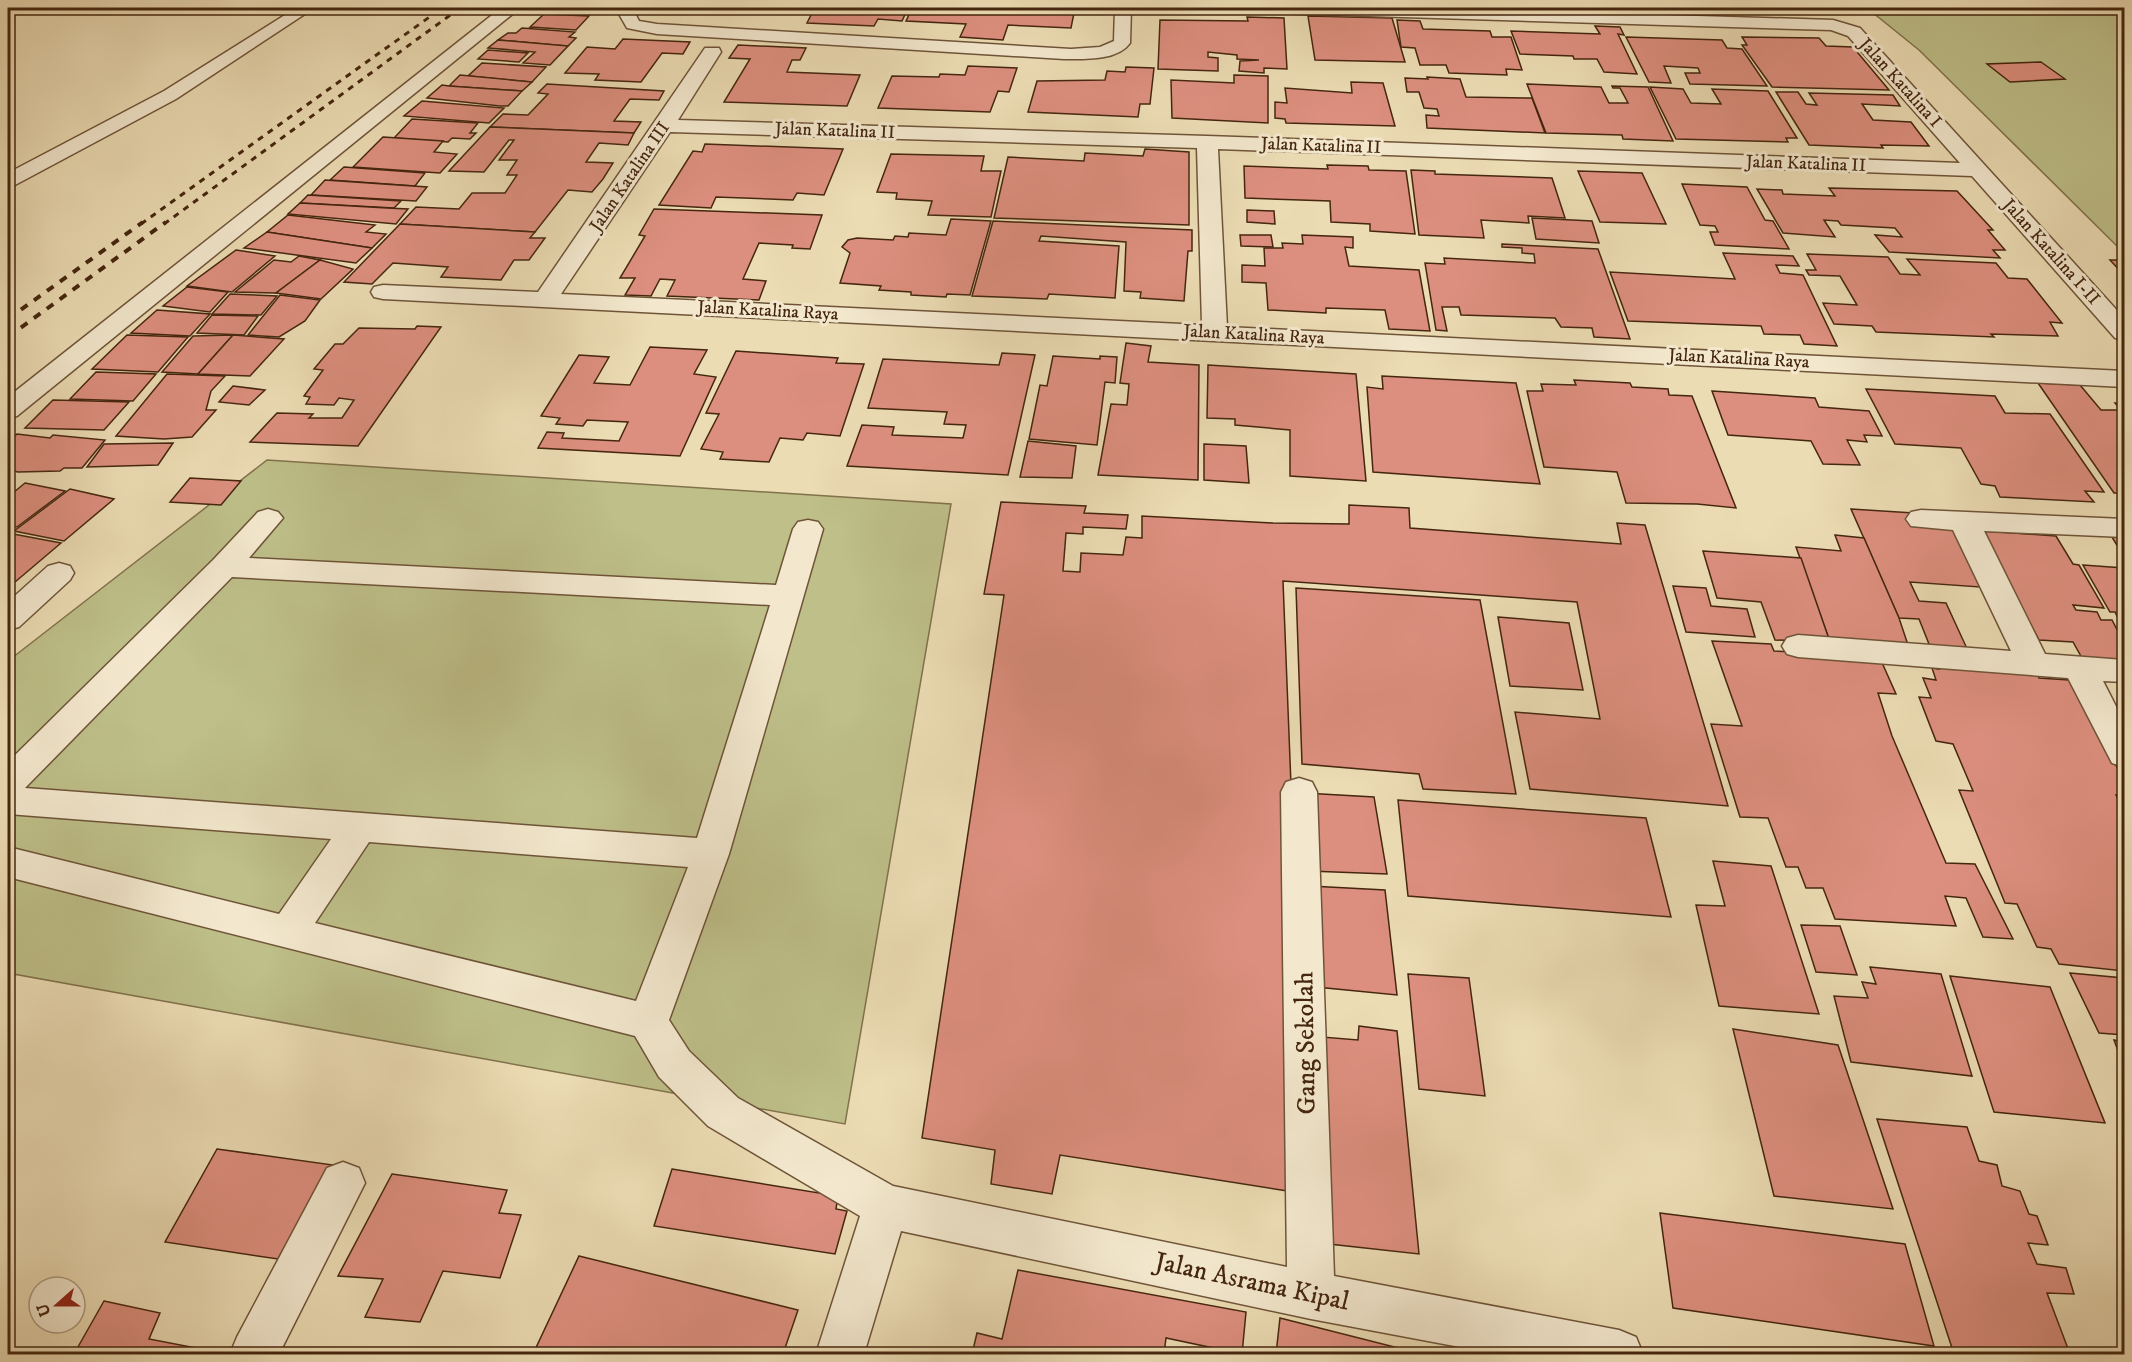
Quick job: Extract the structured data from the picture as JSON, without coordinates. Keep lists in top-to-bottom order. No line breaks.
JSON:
{"streets":{"street":["Jalan Katalina I","Jalan Katalina II","Jalan Katalina III","Jalan Katalina I-II","Jalan Katalina Raya","Gang Sekolah","Jalan Asrama Kipal"]},"crossings":[["Jalan Katalina I","Jalan Katalina II"],["Jalan Katalina I","Jalan Katalina I-II"],["Jalan Katalina II","Jalan Katalina III"],["Jalan Katalina II","Jalan Katalina I-II"],["Jalan Katalina III","Jalan Katalina Raya"],["Gang Sekolah","Jalan Asrama Kipal"]],"north":"left"}
